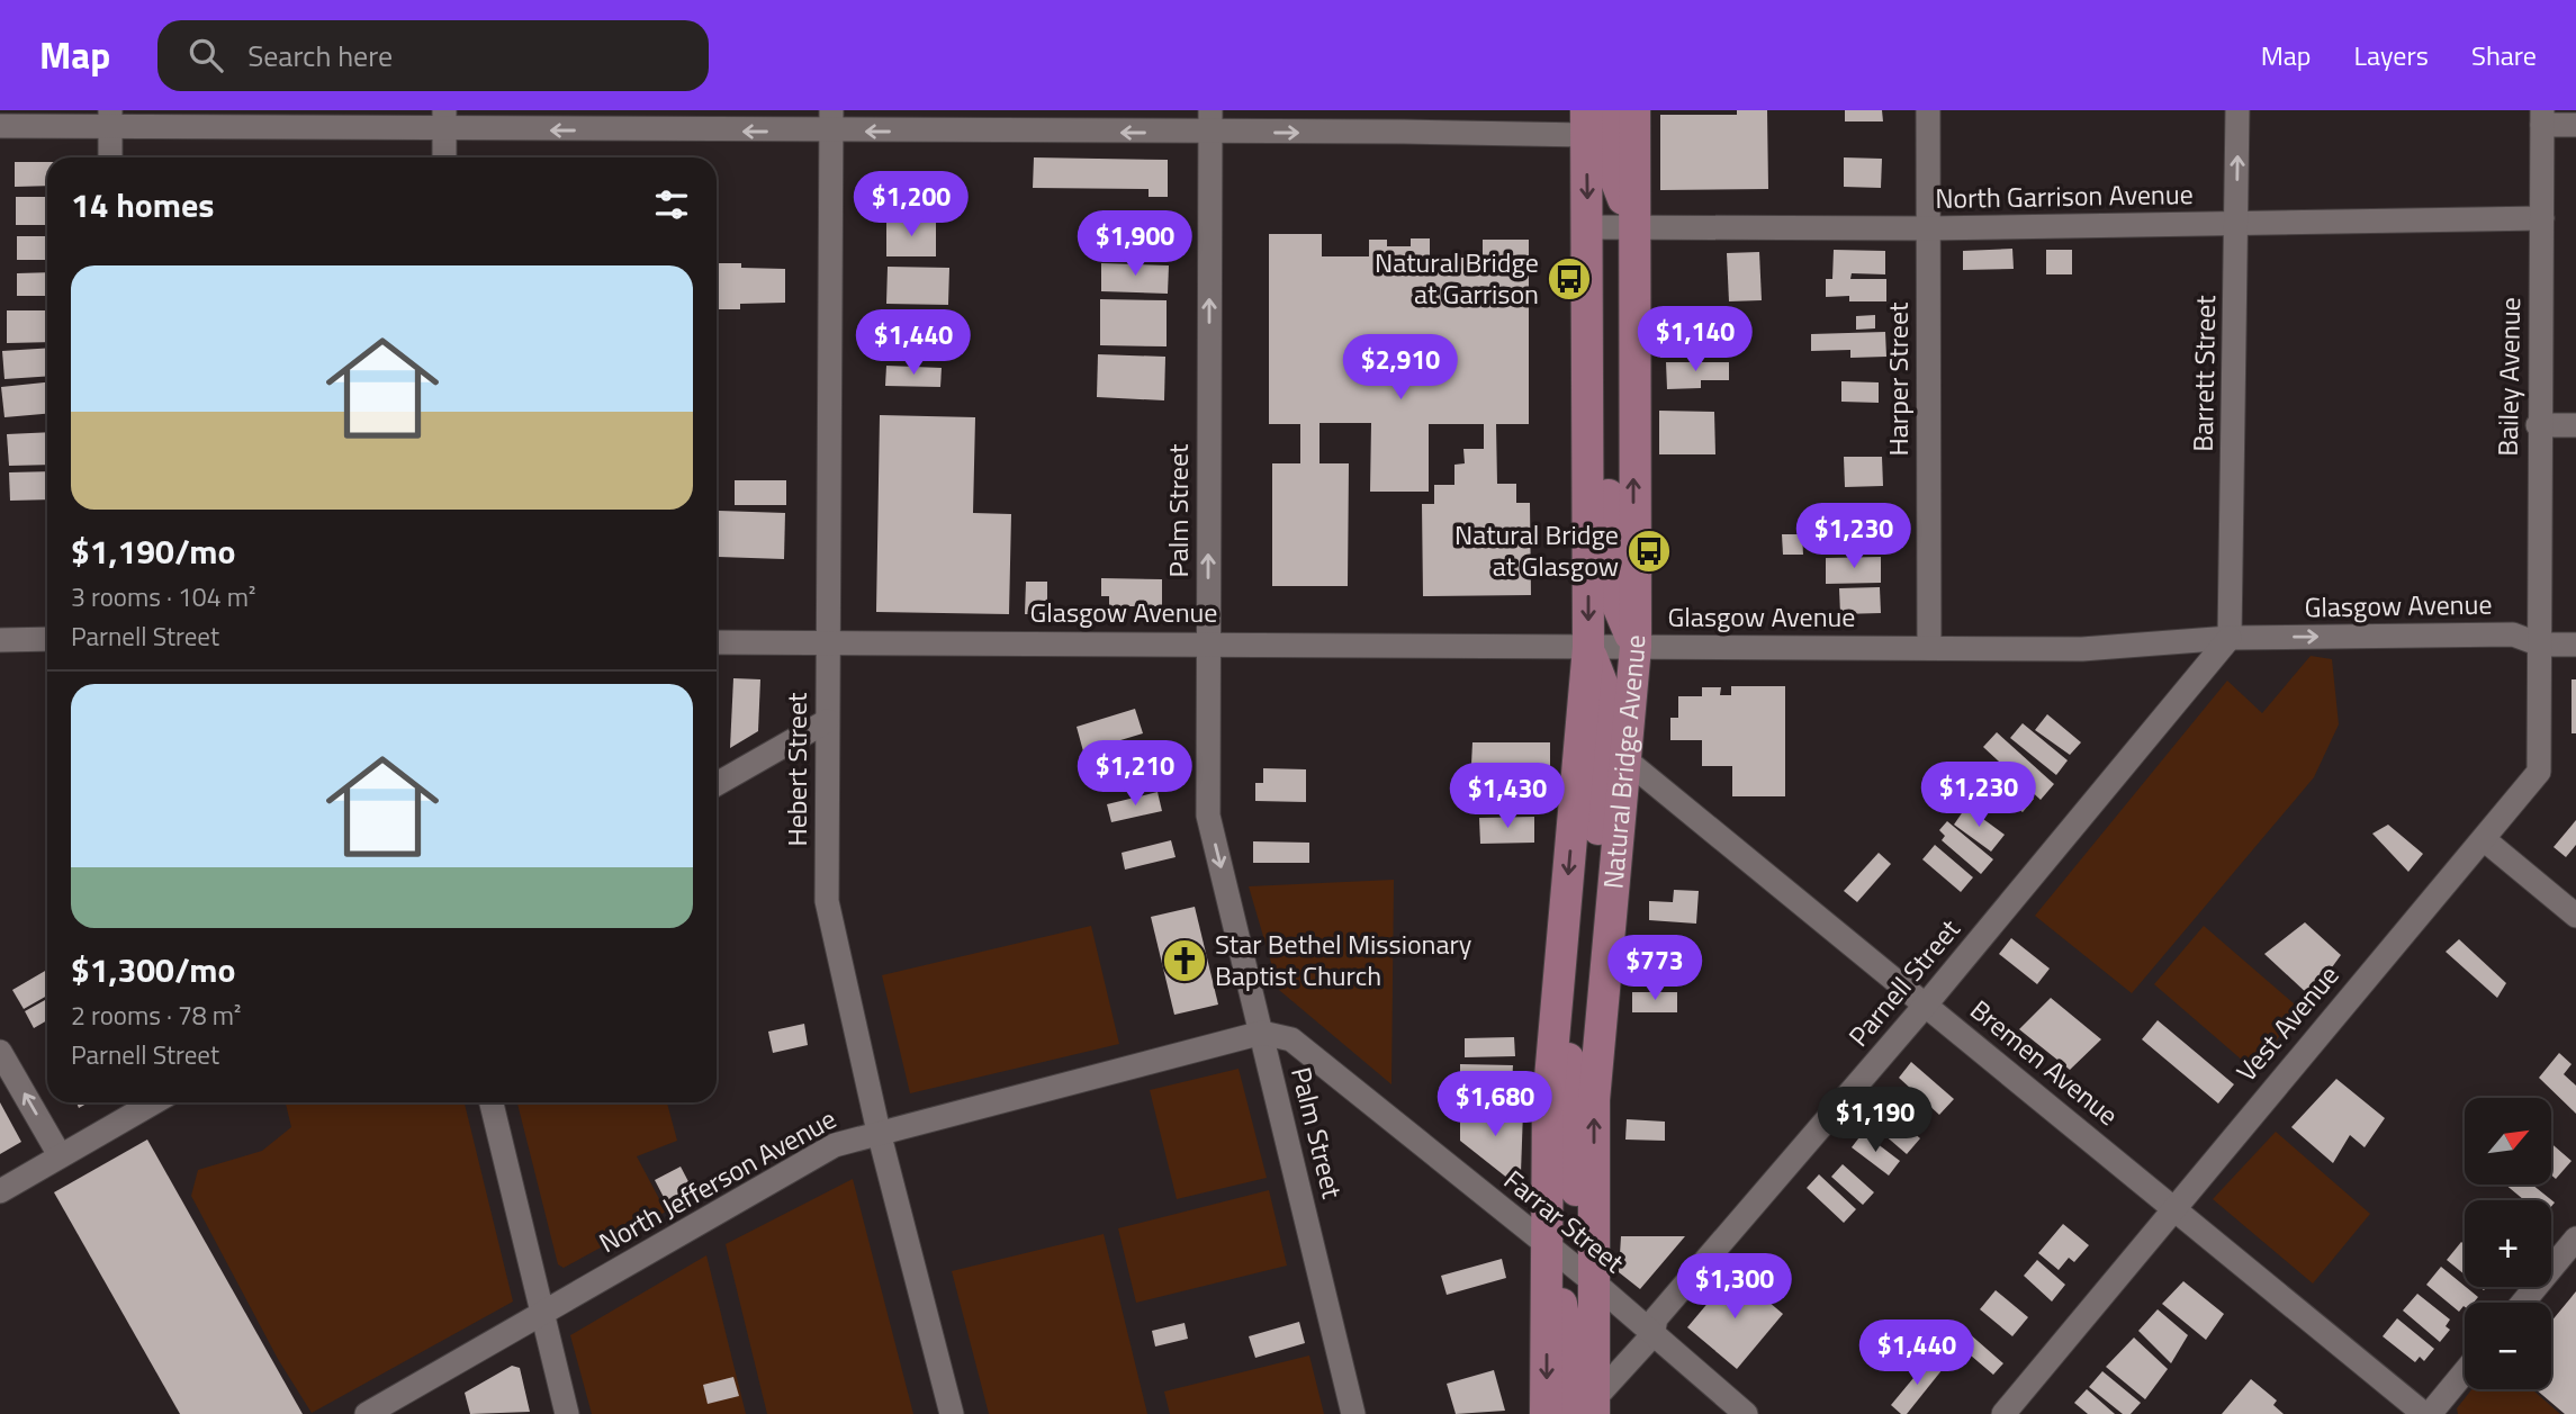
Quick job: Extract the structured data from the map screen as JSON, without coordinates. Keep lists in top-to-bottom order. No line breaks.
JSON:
{"streets":{"main road":["Natural Bridge Avenue"],"street":["North Garrison Avenue","Barrett Street","Bailey Avenue","Harper Street","Palm Street","Glasgow Avenue","Hebert Street","Parnell Street","Vest Avenue","Bremen Avenue","North Jefferson Avenue","Farrar Street"]},"crossings":[["North Garrison Avenue","Barrett Street"],["North Garrison Avenue","Bailey Avenue"],["North Garrison Avenue","Harper Street"],["North Garrison Avenue","Natural Bridge Avenue"],["Barrett Street","Glasgow Avenue"],["Barrett Street","Parnell Street"],["Bailey Avenue","Glasgow Avenue"],["Bailey Avenue","Vest Avenue"],["Harper Street","Glasgow Avenue"],["Palm Street","Glasgow Avenue"],["Palm Street","North Jefferson Avenue"],["Palm Street","Farrar Street"],["Glasgow Avenue","Natural Bridge Avenue"],["Glasgow Avenue","Hebert Street"],["Glasgow Avenue","Parnell Street"],["Glasgow Avenue","Vest Avenue"],["Natural Bridge Avenue","Parnell Street"],["Natural Bridge Avenue","Bremen Avenue"],["Natural Bridge Avenue","Farrar Street"],["Hebert Street","North Jefferson Avenue"],["Parnell Street","Bremen Avenue"],["Parnell Street","Farrar Street"],["Vest Avenue","Bremen Avenue"],["North Jefferson Avenue","Farrar Street"]],"places":{"bus stop":["Natural Bridge at Garrison","Natural Bridge at Glasgow"],"church":["Star Bethel Missionary Baptist Church"]},"north":"top right","page":{"header":"Map","search":"Search here","nav":["Map","Layers","Share"],"heading":"14 homes","price":["$1,200","$1,900","$1,140","$1,440","$2,910","$1,230","$1,210","$1,230","$1,430","$773","$1,680","$1,190","$1,300","$1,440"],"list":[{"name":"$1,190/mo","note":"3 rooms · 104 m² · Parnell Street"},{"name":"$1,300/mo","note":"2 rooms · 78 m² · Parnell Street"}],"map_buttons":["+","−"]}}
